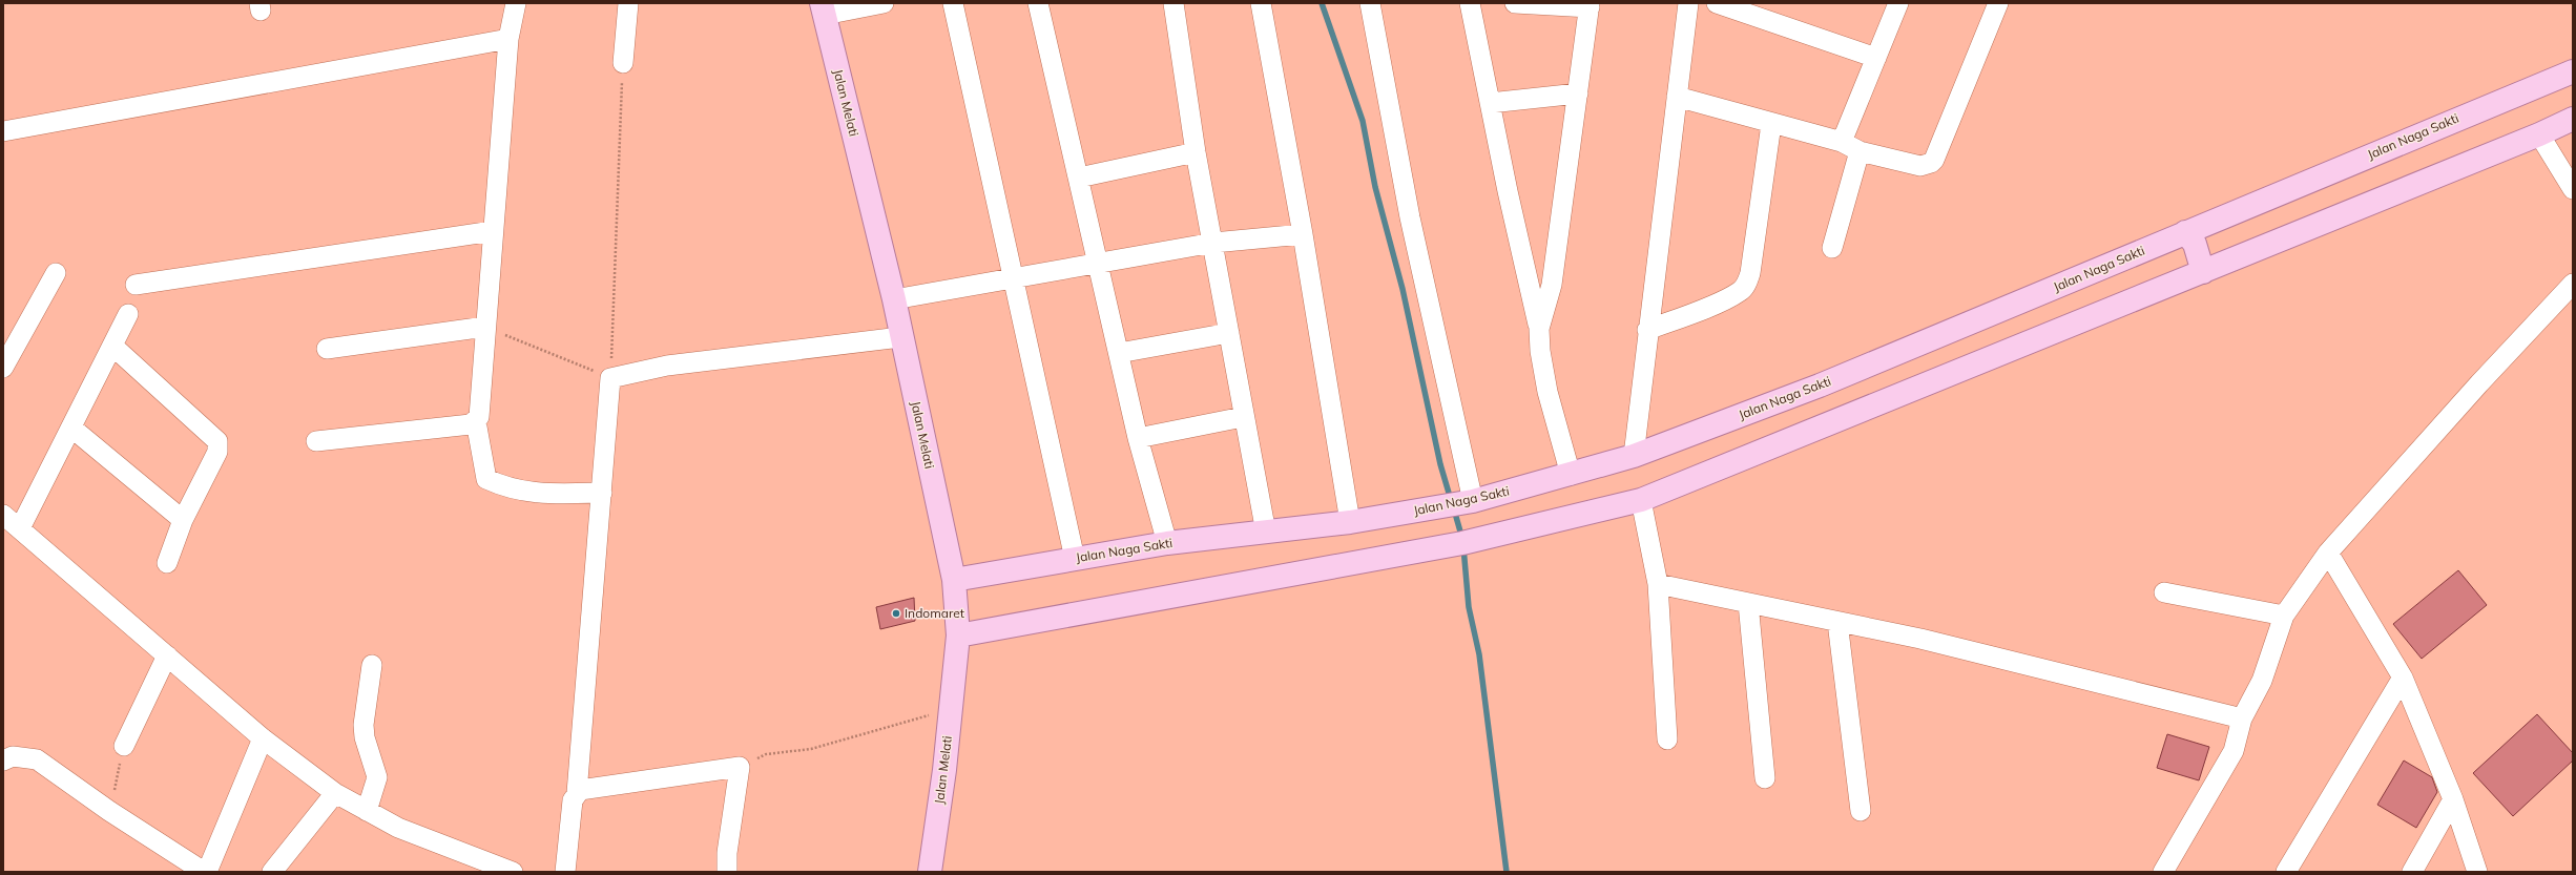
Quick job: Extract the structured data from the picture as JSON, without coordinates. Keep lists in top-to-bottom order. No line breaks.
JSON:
{"streets":{"main road":["Jalan Melati","Jalan Naga Sakti"]},"crossings":[["Jalan Melati","Jalan Naga Sakti"]],"places":["Indomaret"]}
